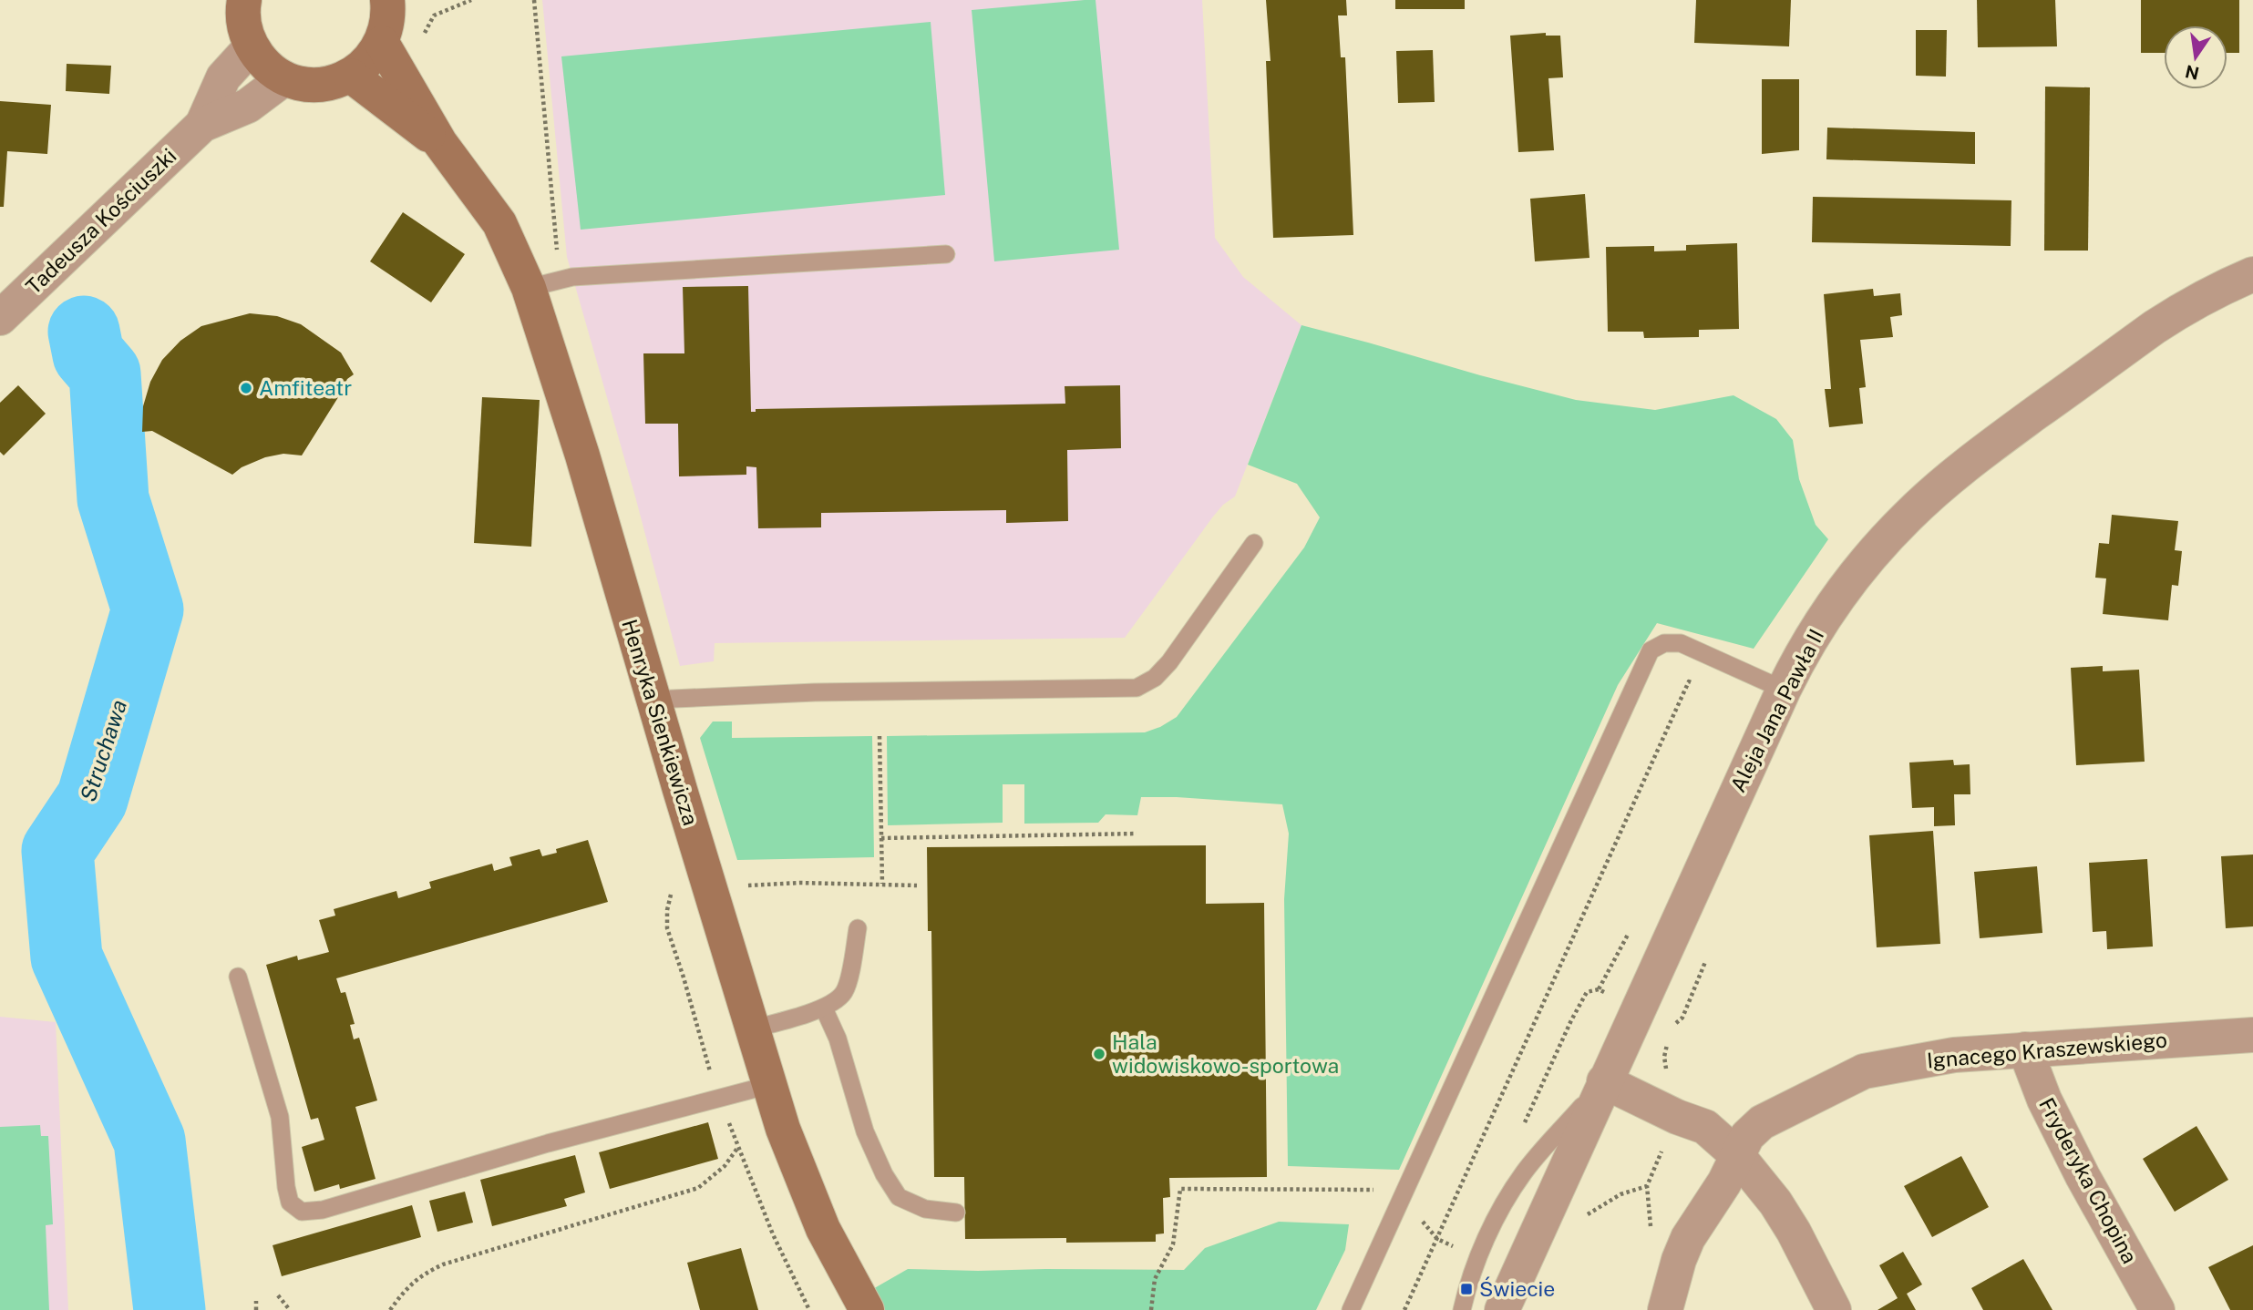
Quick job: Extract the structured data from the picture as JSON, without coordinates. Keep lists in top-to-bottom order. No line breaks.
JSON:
{"streets":{"street":["Tadeusza Kościuszki","Aleja Jana Pawła II","Henryka Sienkiewicza","Ignacego Kraszewskiego","Fryderyka Chopina"]},"crossings":[["Ignacego Kraszewskiego","Fryderyka Chopina"]],"water":["Struchawa"],"places":{"other":["Amfiteatr","Hala widowiskowo-sportowa"],"transit":["Świecie"]},"north":"bottom"}
